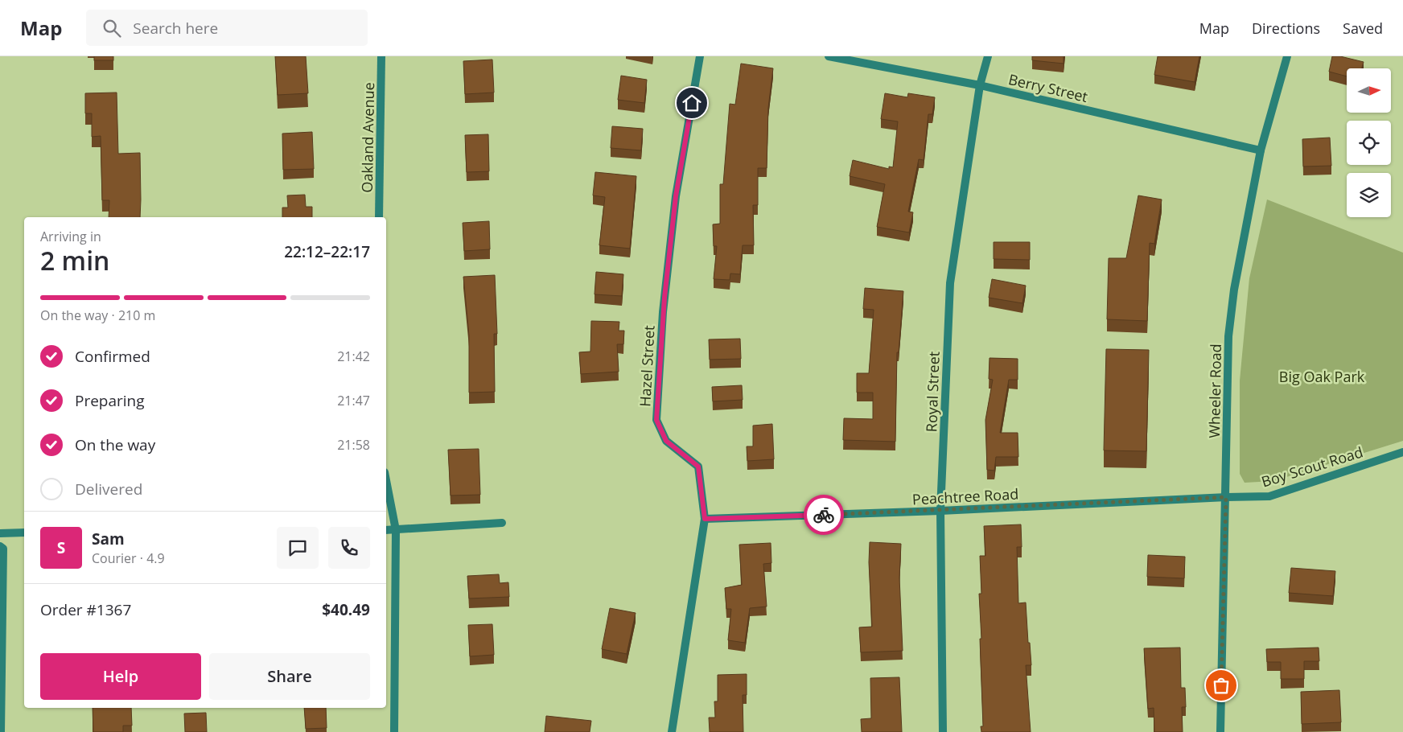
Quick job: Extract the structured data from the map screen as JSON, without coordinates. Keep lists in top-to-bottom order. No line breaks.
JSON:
{"streets":{"street":["Berry Street","Oakland Avenue","Hazel Street","Wheeler Road","Royal Street","Boy Scout Road","Peachtree Road"]},"crossings":[["Berry Street","Wheeler Road"],["Berry Street","Royal Street"],["Hazel Street","Peachtree Road"],["Wheeler Road","Boy Scout Road"],["Wheeler Road","Peachtree Road"],["Royal Street","Peachtree Road"],["Boy Scout Road","Peachtree Road"]],"parks":["Big Oak Park"],"north":"right","page":{"header":"Map","search":"Search here","nav":["Map","Directions","Saved"],"heading":["2 min","Arriving in","22:12–22:17"],"panel":["Sam","Courier · 4.9","Order #1367","$40.49"],"bar":"On the way · 210 m","list":[["Confirmed","21:42"],["Preparing","21:47"],["On the way","21:58"],"Delivered"],"round":"S","buttons":["Help","Share"]}}
